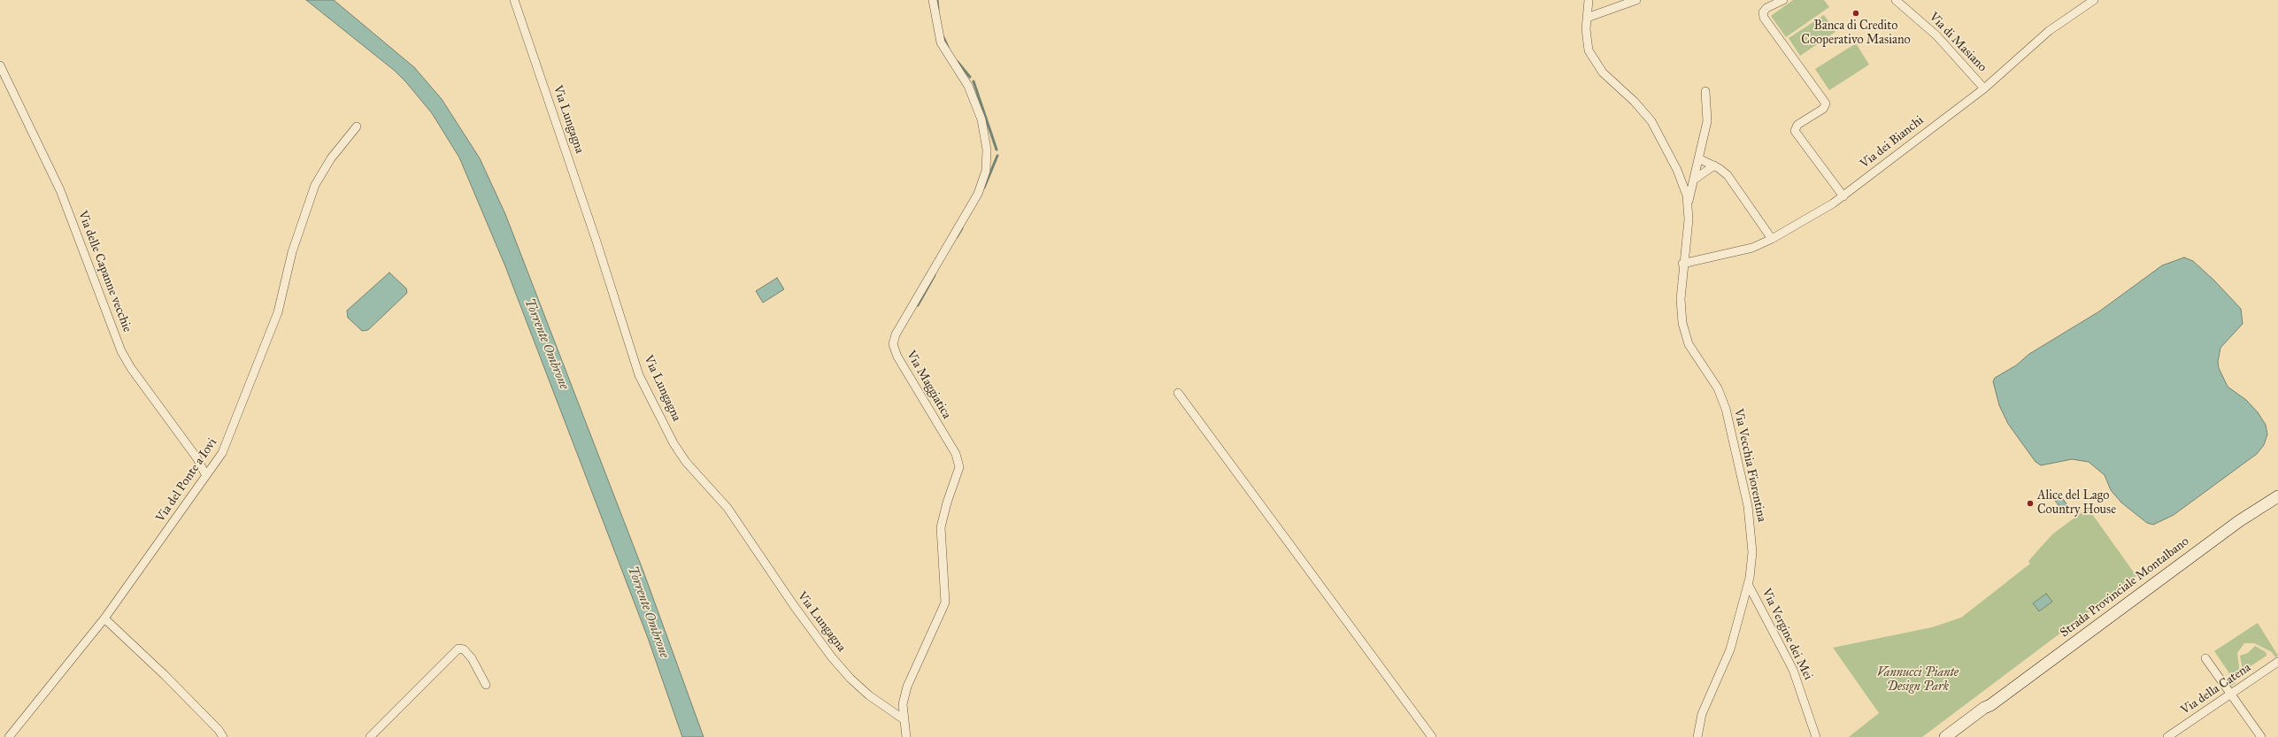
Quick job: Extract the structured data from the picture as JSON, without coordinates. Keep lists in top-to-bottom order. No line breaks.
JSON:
{"streets":{"main road":["Strada Provinciale Montalbano"],"street":["Via di Masiano","Via Lungagna","Via dei Bianchi","Via delle Capanne vecchie","Via Maggiatica","Via Vecchia Fiorentina","Via del Ponte a Iovi","Via Vergine dei Mei","Via della Catena"]},"crossings":[["Via di Masiano","Via dei Bianchi"],["Via Lungagna","Via Maggiatica"],["Via dei Bianchi","Via Vecchia Fiorentina"],["Via delle Capanne vecchie","Via del Ponte a Iovi"],["Via Vecchia Fiorentina","Via Vergine dei Mei"]],"water":["Torrente Ombrone"],"parks":["Vannucci Piante Design Park"],"places":["Banca di Credito Cooperativo Masiano","Alice del Lago Country House"]}
